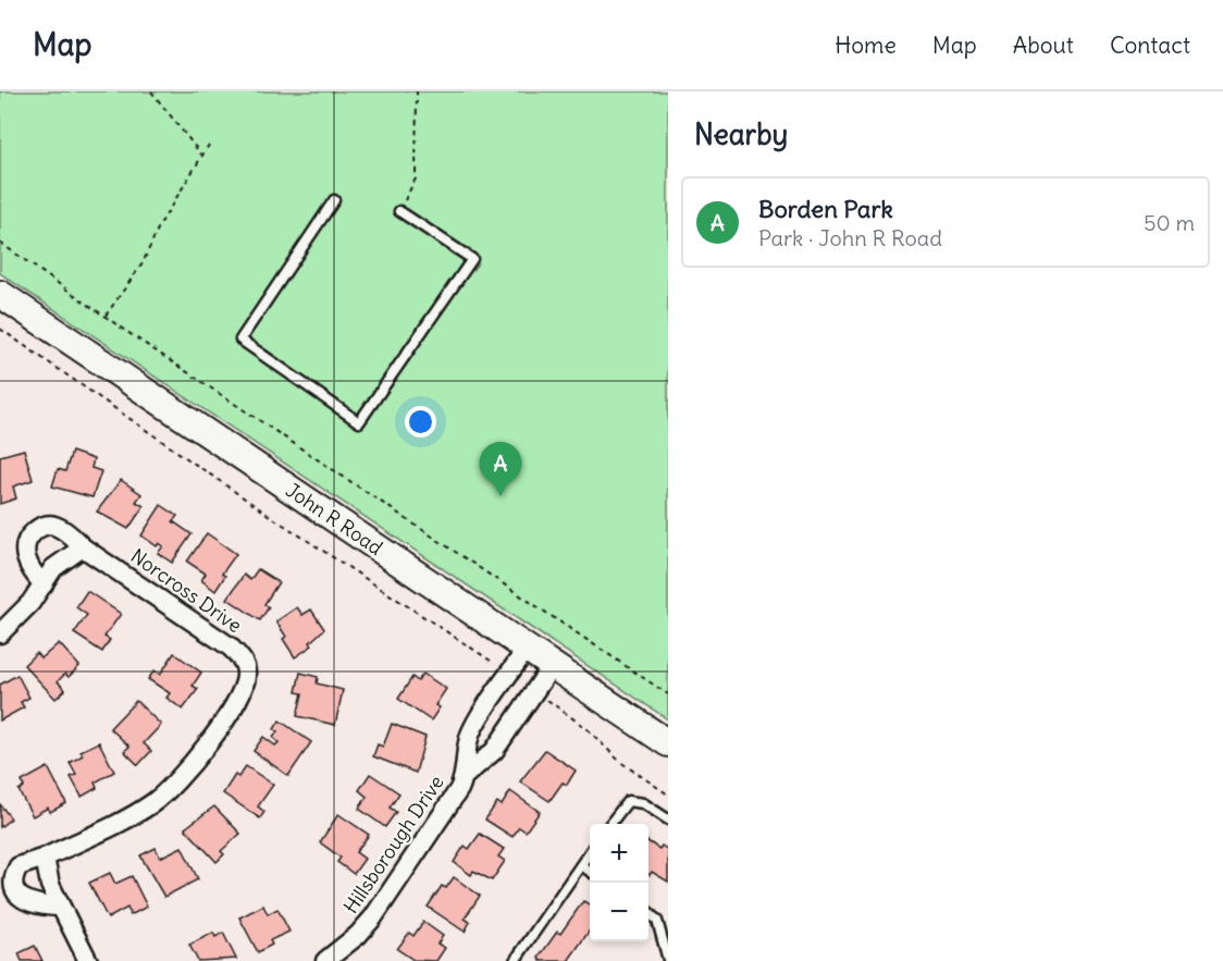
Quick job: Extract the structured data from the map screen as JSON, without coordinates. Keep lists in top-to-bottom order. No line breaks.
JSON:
{"streets":{"main road":["John R Road"],"street":["Norcross Drive","Hillsborough Drive"]},"crossings":[["John R Road","Hillsborough Drive"]],"page":{"header":"Map","nav":["Home","Map","About","Contact"],"heading":"Nearby","list":[{"mark":"A","name":"Borden Park","note":"Park · John R Road","value":"50 m"}],"pins":"A","map_buttons":["+","−"]}}
